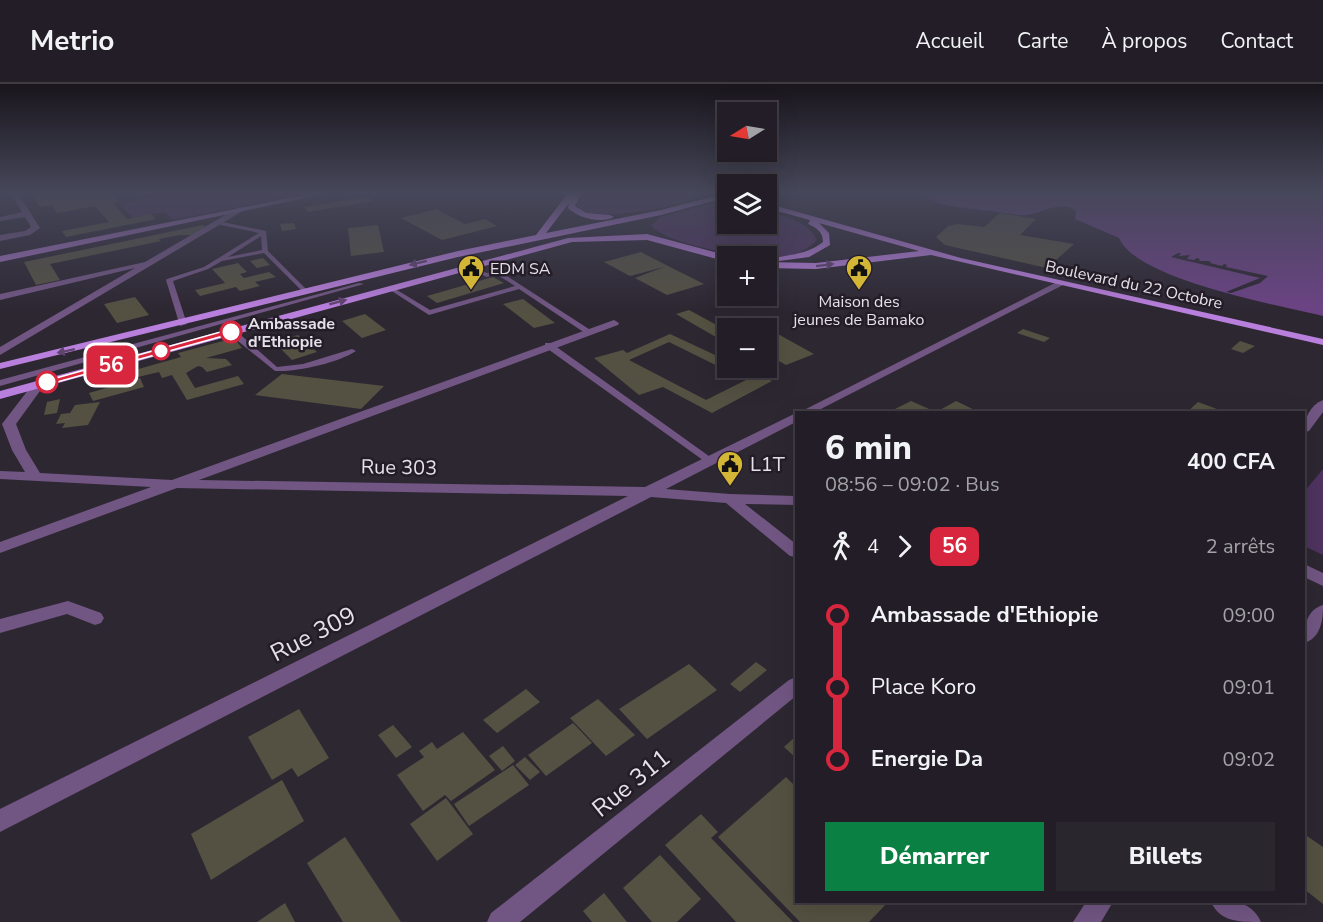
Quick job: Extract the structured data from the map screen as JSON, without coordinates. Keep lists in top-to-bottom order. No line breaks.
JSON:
{"streets":{"main road":["Boulevard du 22 Octobre"],"street":["Rue 303","Rue 309","Rue 311"]},"crossings":[["Rue 303","Rue 309"]],"places":{"public building":["EDM SA","Maison des jeunes de Bamako","L1T"],"other":["Ambassade d'Ethiopie"]},"lines":["bus line 56"],"north":"left","page":{"header":"Metrio","nav":["Accueil","Carte","À propos","Contact"],"on_map":"56","map_buttons":["+","−"],"heading":["6 min","08:56 – 09:02 · Bus","400 CFA"],"legs":["4","56","2 arrêts"],"list":[{"name":"Ambassade d'Ethiopie","value":"09:00"},{"name":"Place Koro","value":"09:01"},{"name":"Energie Da","value":"09:02"}],"buttons":["Démarrer","Billets"]}}
